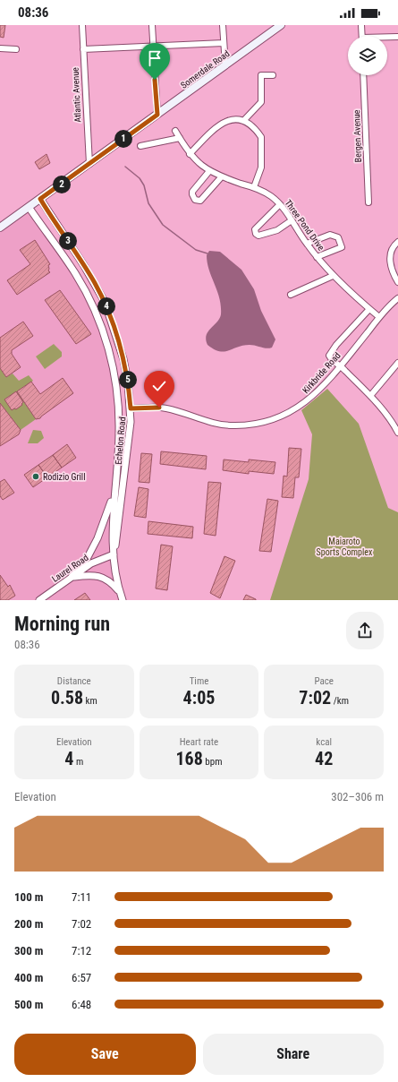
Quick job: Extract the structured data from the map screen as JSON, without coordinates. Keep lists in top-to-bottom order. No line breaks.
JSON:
{"streets":{"main road":["Somerdale Road"],"street":["Atlantic Avenue","Bergen Avenue","Three Pond Drive","Kirkbride Road","Echelon Road","Laurel Road"]},"crossings":[["Somerdale Road","Atlantic Avenue"],["Somerdale Road","Echelon Road"],["Three Pond Drive","Kirkbride Road"],["Kirkbride Road","Echelon Road"],["Echelon Road","Laurel Road"]],"parks":["Maiaroto Sports Complex"],"places":["Rodizio Grill"],"page":{"status":"08:36","pins":["1","2","3","4","5"],"heading":["Morning run","08:36"],"stats":[["Distance","0.58 km"],["Time","4:05"],["Pace","7:02 /km"],["Elevation","4 m"],["Heart rate","168 bpm"],["kcal","42"]],"chart":["Elevation","302–306 m"],"list":[{"name":"100 m","note":"7:11"},{"name":"200 m","note":"7:02"},{"name":"300 m","note":"7:12"},{"name":"400 m","note":"6:57"},{"name":"500 m","note":"6:48"}],"buttons":["Save","Share"]}}
